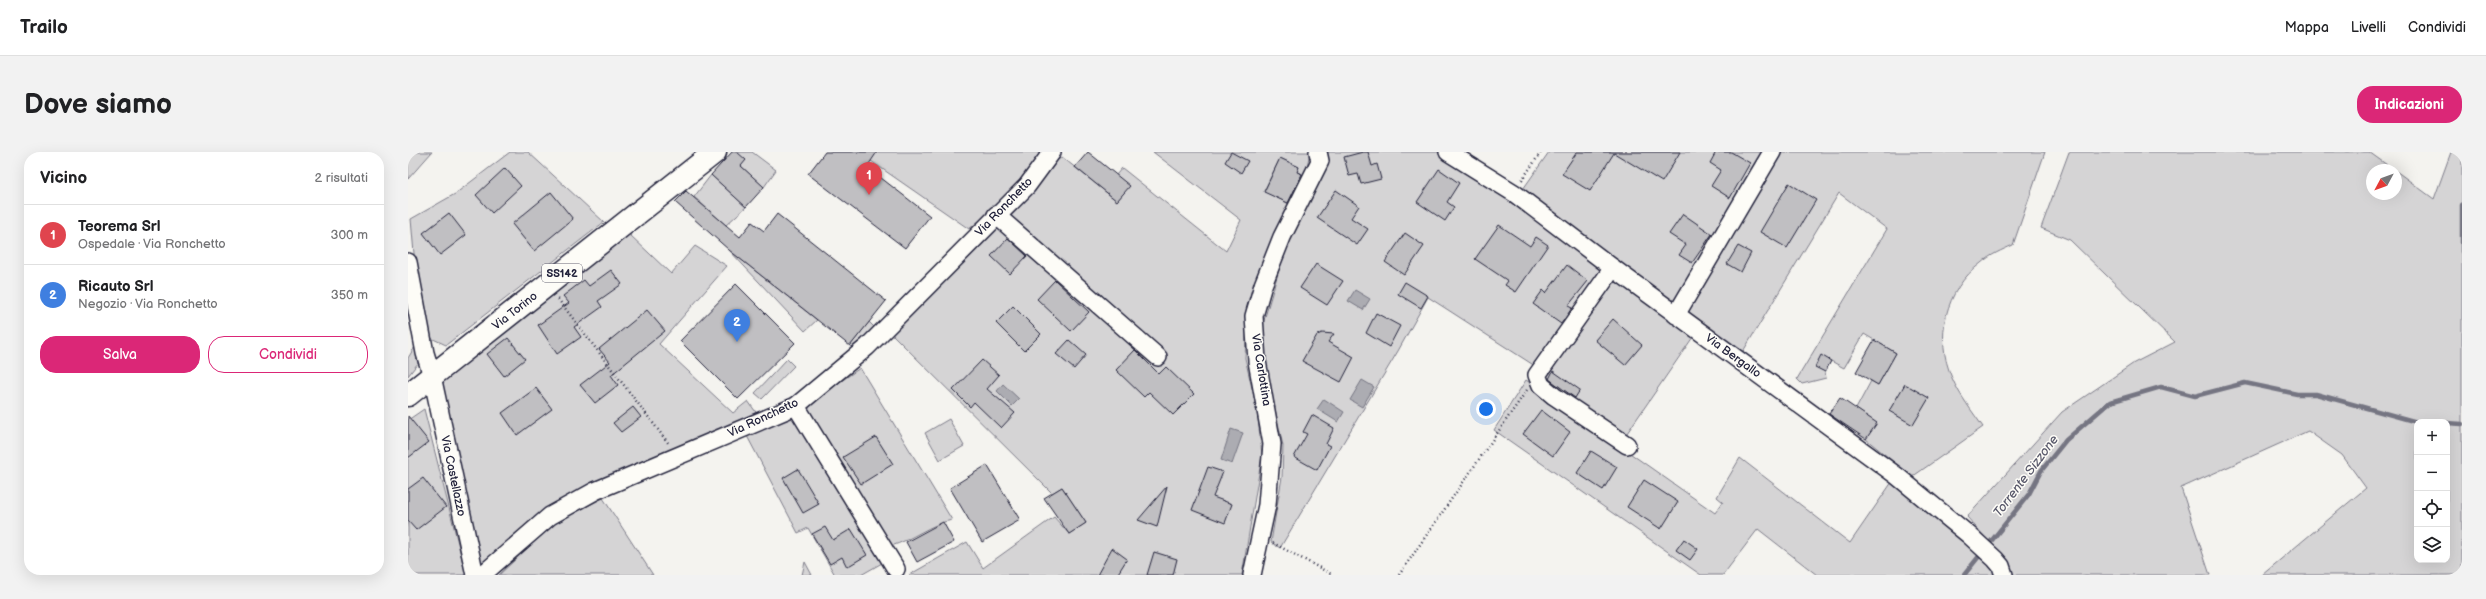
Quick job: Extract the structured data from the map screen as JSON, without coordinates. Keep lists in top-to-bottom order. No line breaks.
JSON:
{"streets":{"main road":["SS142","Via Torino"],"street":["Via Ronchetto","Via Bergallo","Via Carlottina","Via Castellazzo"]},"crossings":[["Via Torino","Via Castellazzo"]],"water":["Torrente Sizzone"],"north":"bottom left","page":{"header":"Trailo","nav":["Mappa","Livelli","Condividi"],"buttons":["Indicazioni",["Salva","Condividi"]],"title":"Dove siamo","heading":["Vicino","2 risultati"],"pins":["1","2"],"list":[{"mark":"1","name":"Teorema Srl","note":"Ospedale · Via Ronchetto","value":"300 m"},{"mark":"2","name":"Ricauto Srl","note":"Negozio · Via Ronchetto","value":"350 m"}],"map_buttons":["+","−"]}}
